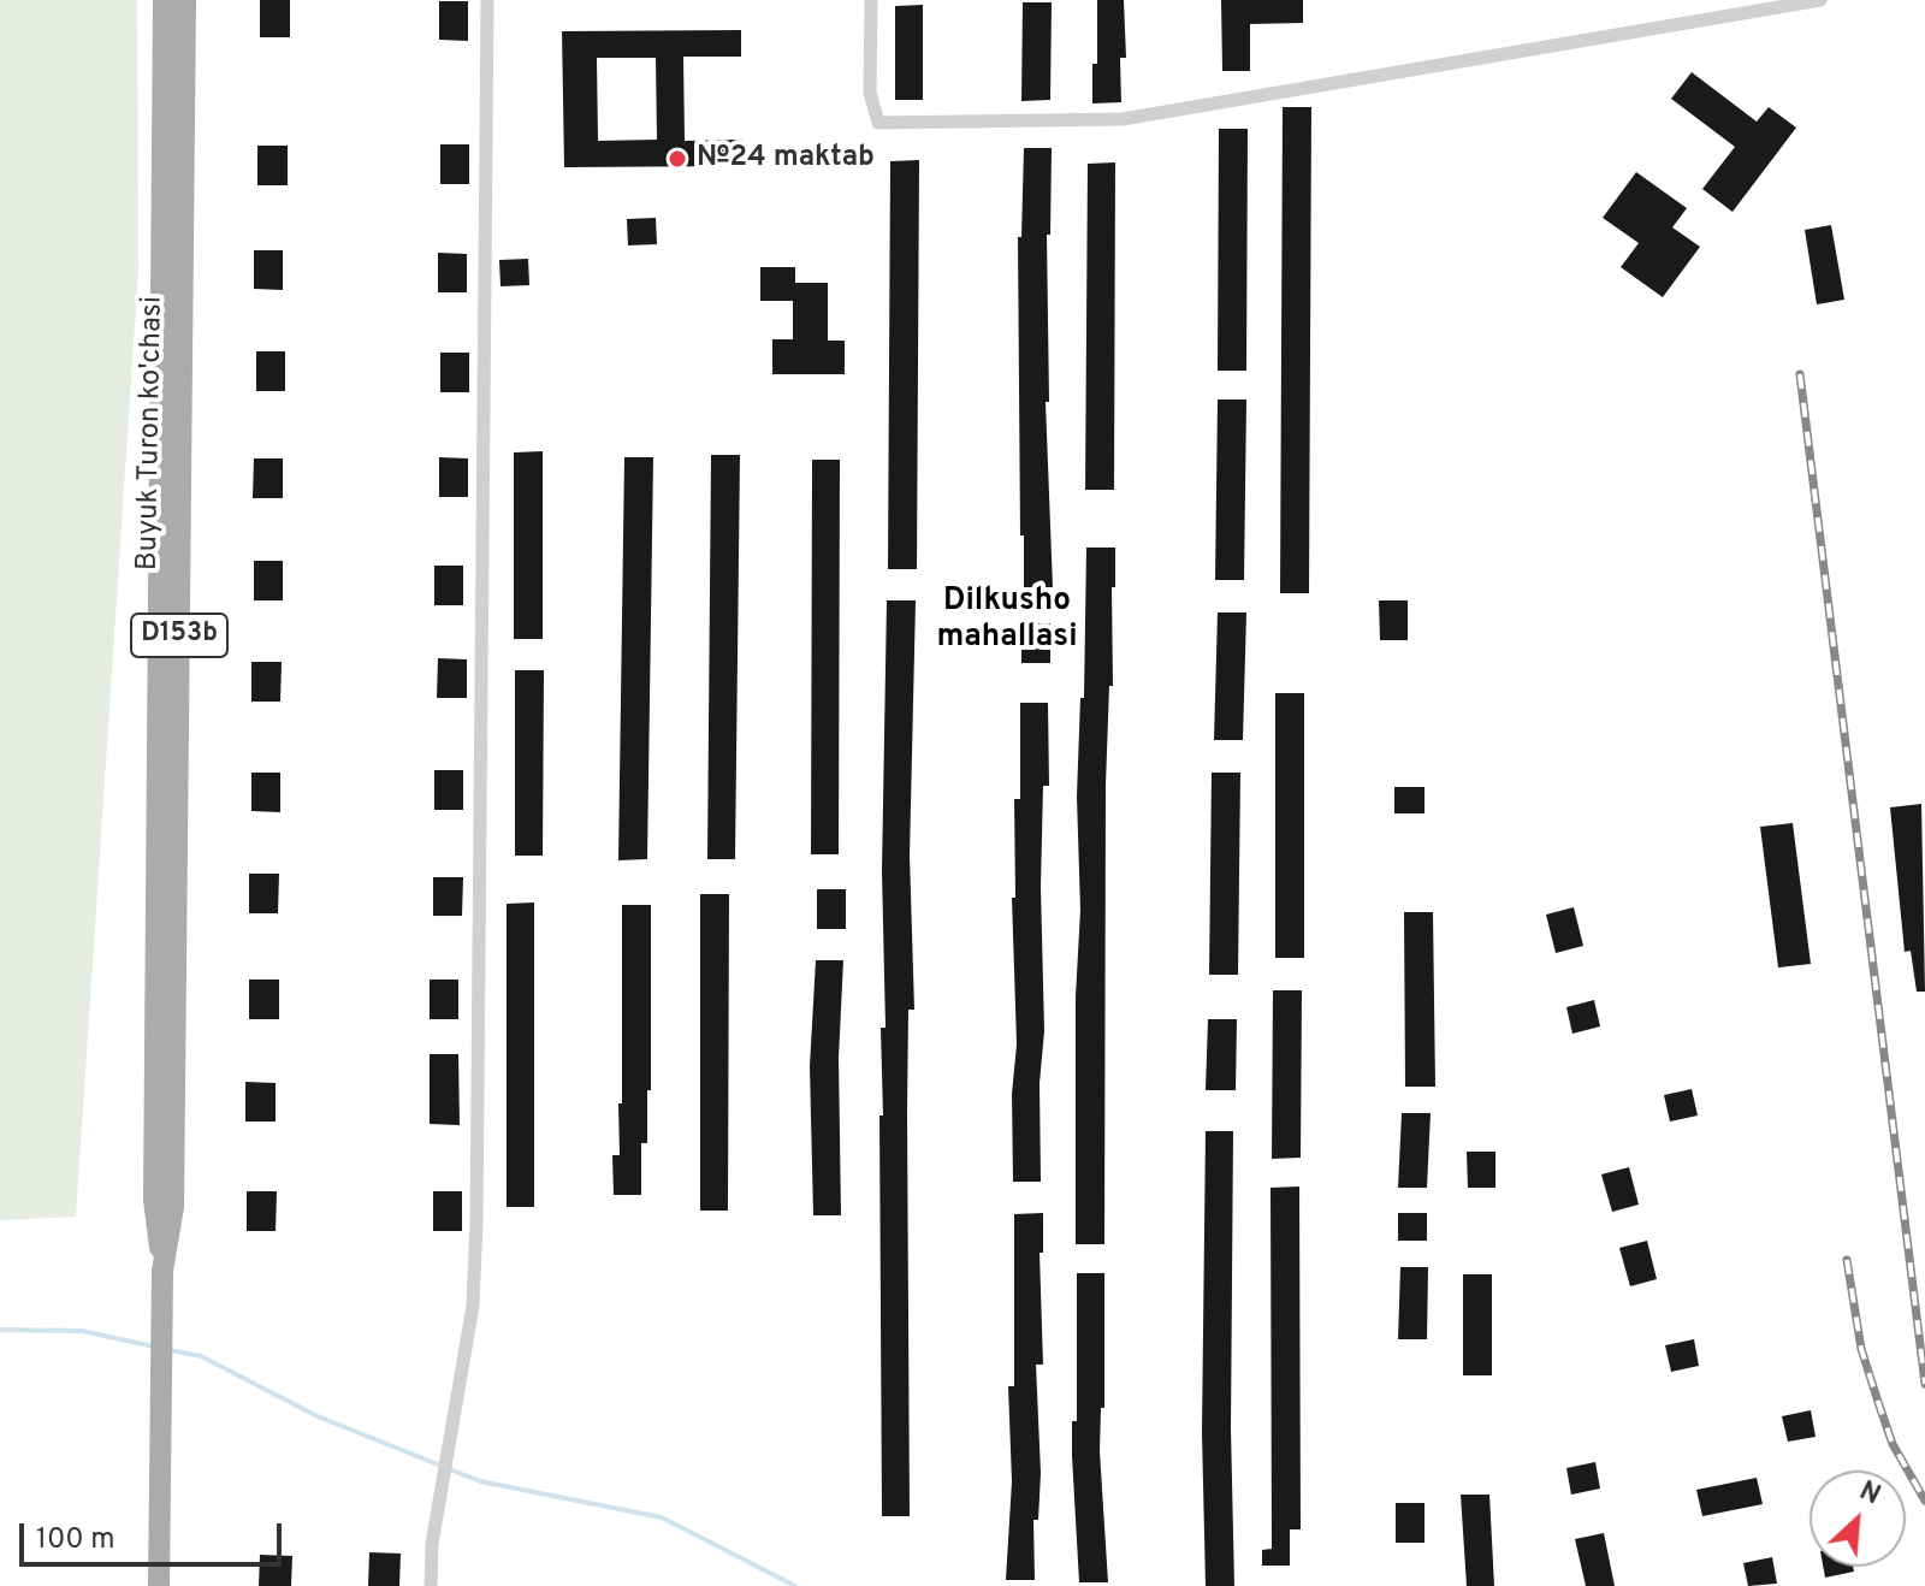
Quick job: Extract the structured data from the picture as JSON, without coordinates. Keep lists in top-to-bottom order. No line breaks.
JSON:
{"streets":{"main road":["Buyuk Turon ko'chasi","D153b"]},"districts":["Dilkusho mahallasi"],"places":["№24 maktab"],"scale_bar":"100 m","north":"top right"}
